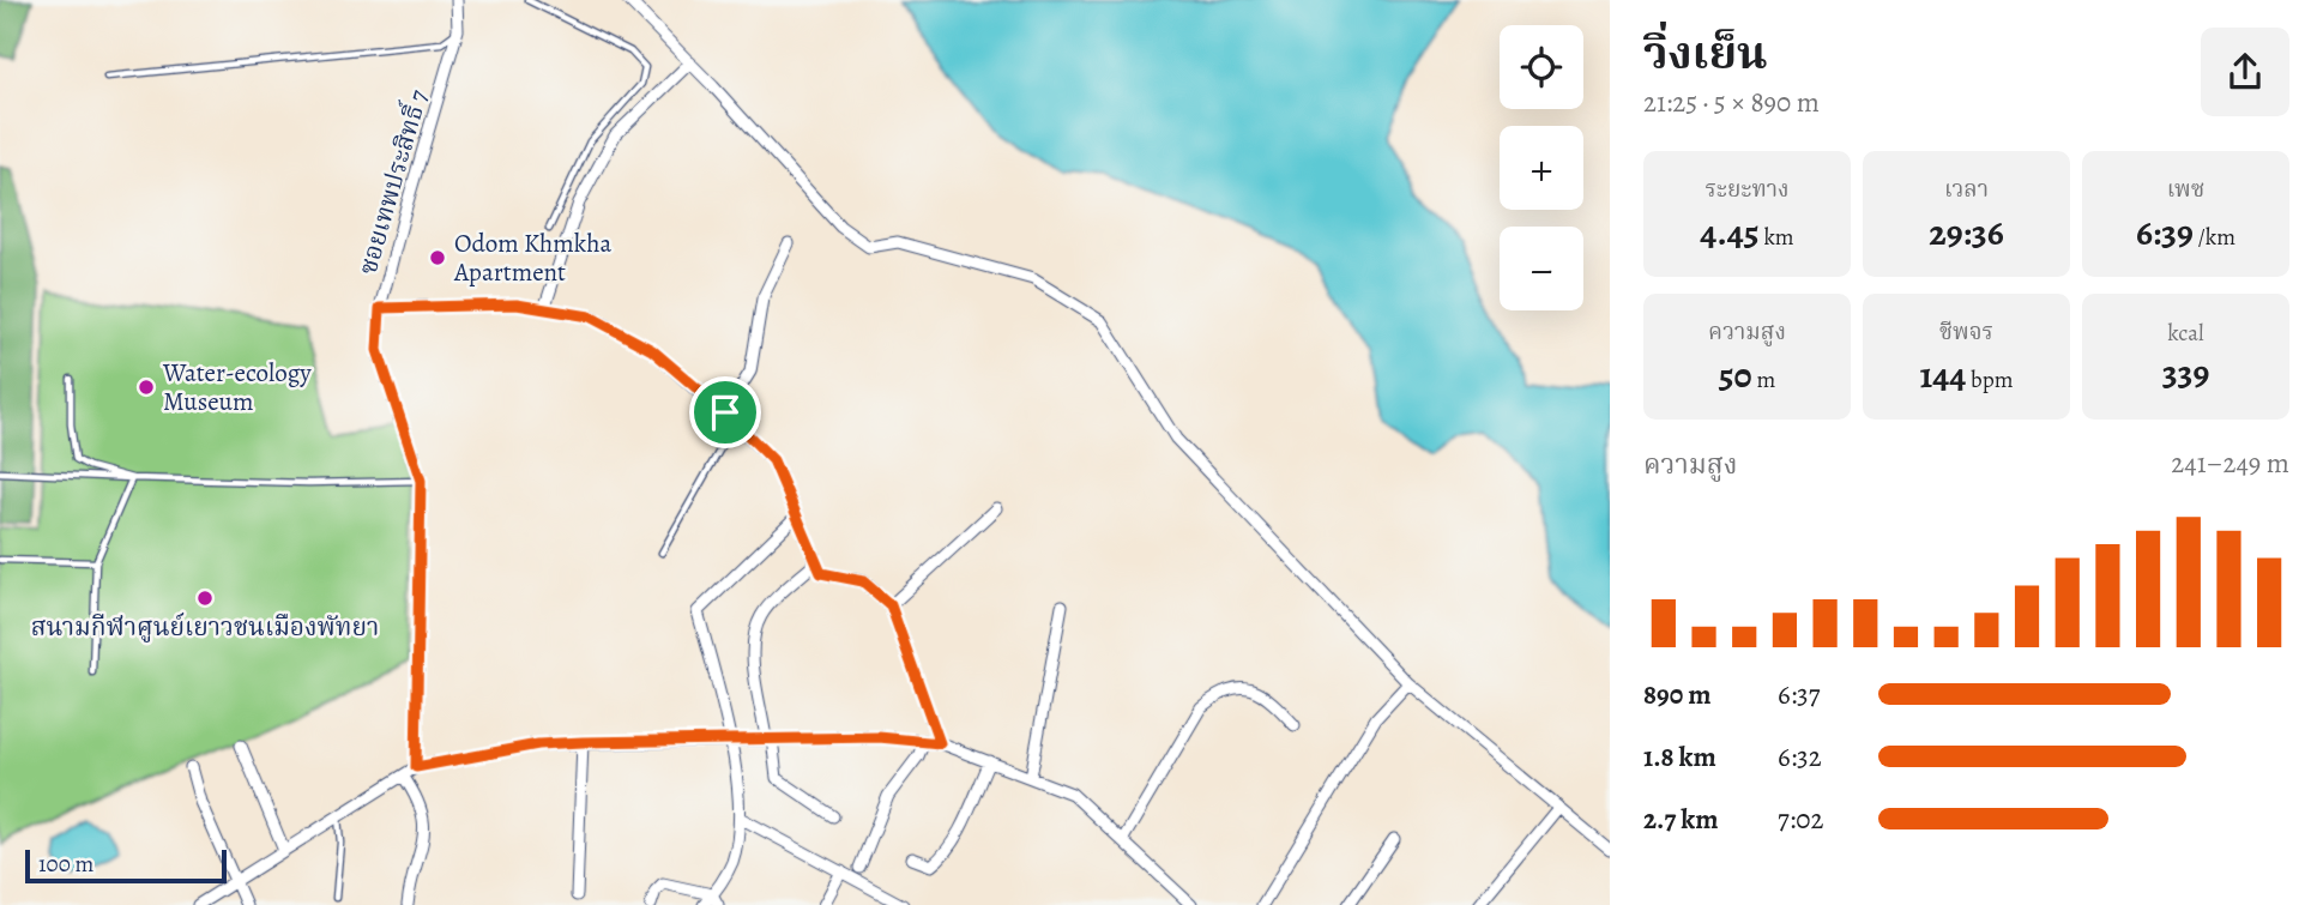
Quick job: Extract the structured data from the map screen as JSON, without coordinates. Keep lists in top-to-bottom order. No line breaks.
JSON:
{"streets":{"street":["ซอยเทพประสิทธิ์ 7"]},"places":["Odom Khmkha Apartment","Water-ecology Museum","สนามกีฬาศูนย์เยาวชนเมืองพัทยา"],"scale_bar":"100 m","page":{"heading":["วิ่งเย็น","21:25 · 5 × 890 m"],"map_buttons":["+","−"],"stats":[["ระยะทาง","4.45 km"],["เวลา","29:36"],["เพซ","6:39 /km"],["ความสูง","50 m"],["ชีพจร","144 bpm"],["kcal","339"]],"chart":["ความสูง","241–249 m"],"list":[{"name":"890 m","note":"6:37"},{"name":"1.8 km","note":"6:32"},{"name":"2.7 km","note":"7:02"}],"scale":"100 m"}}
